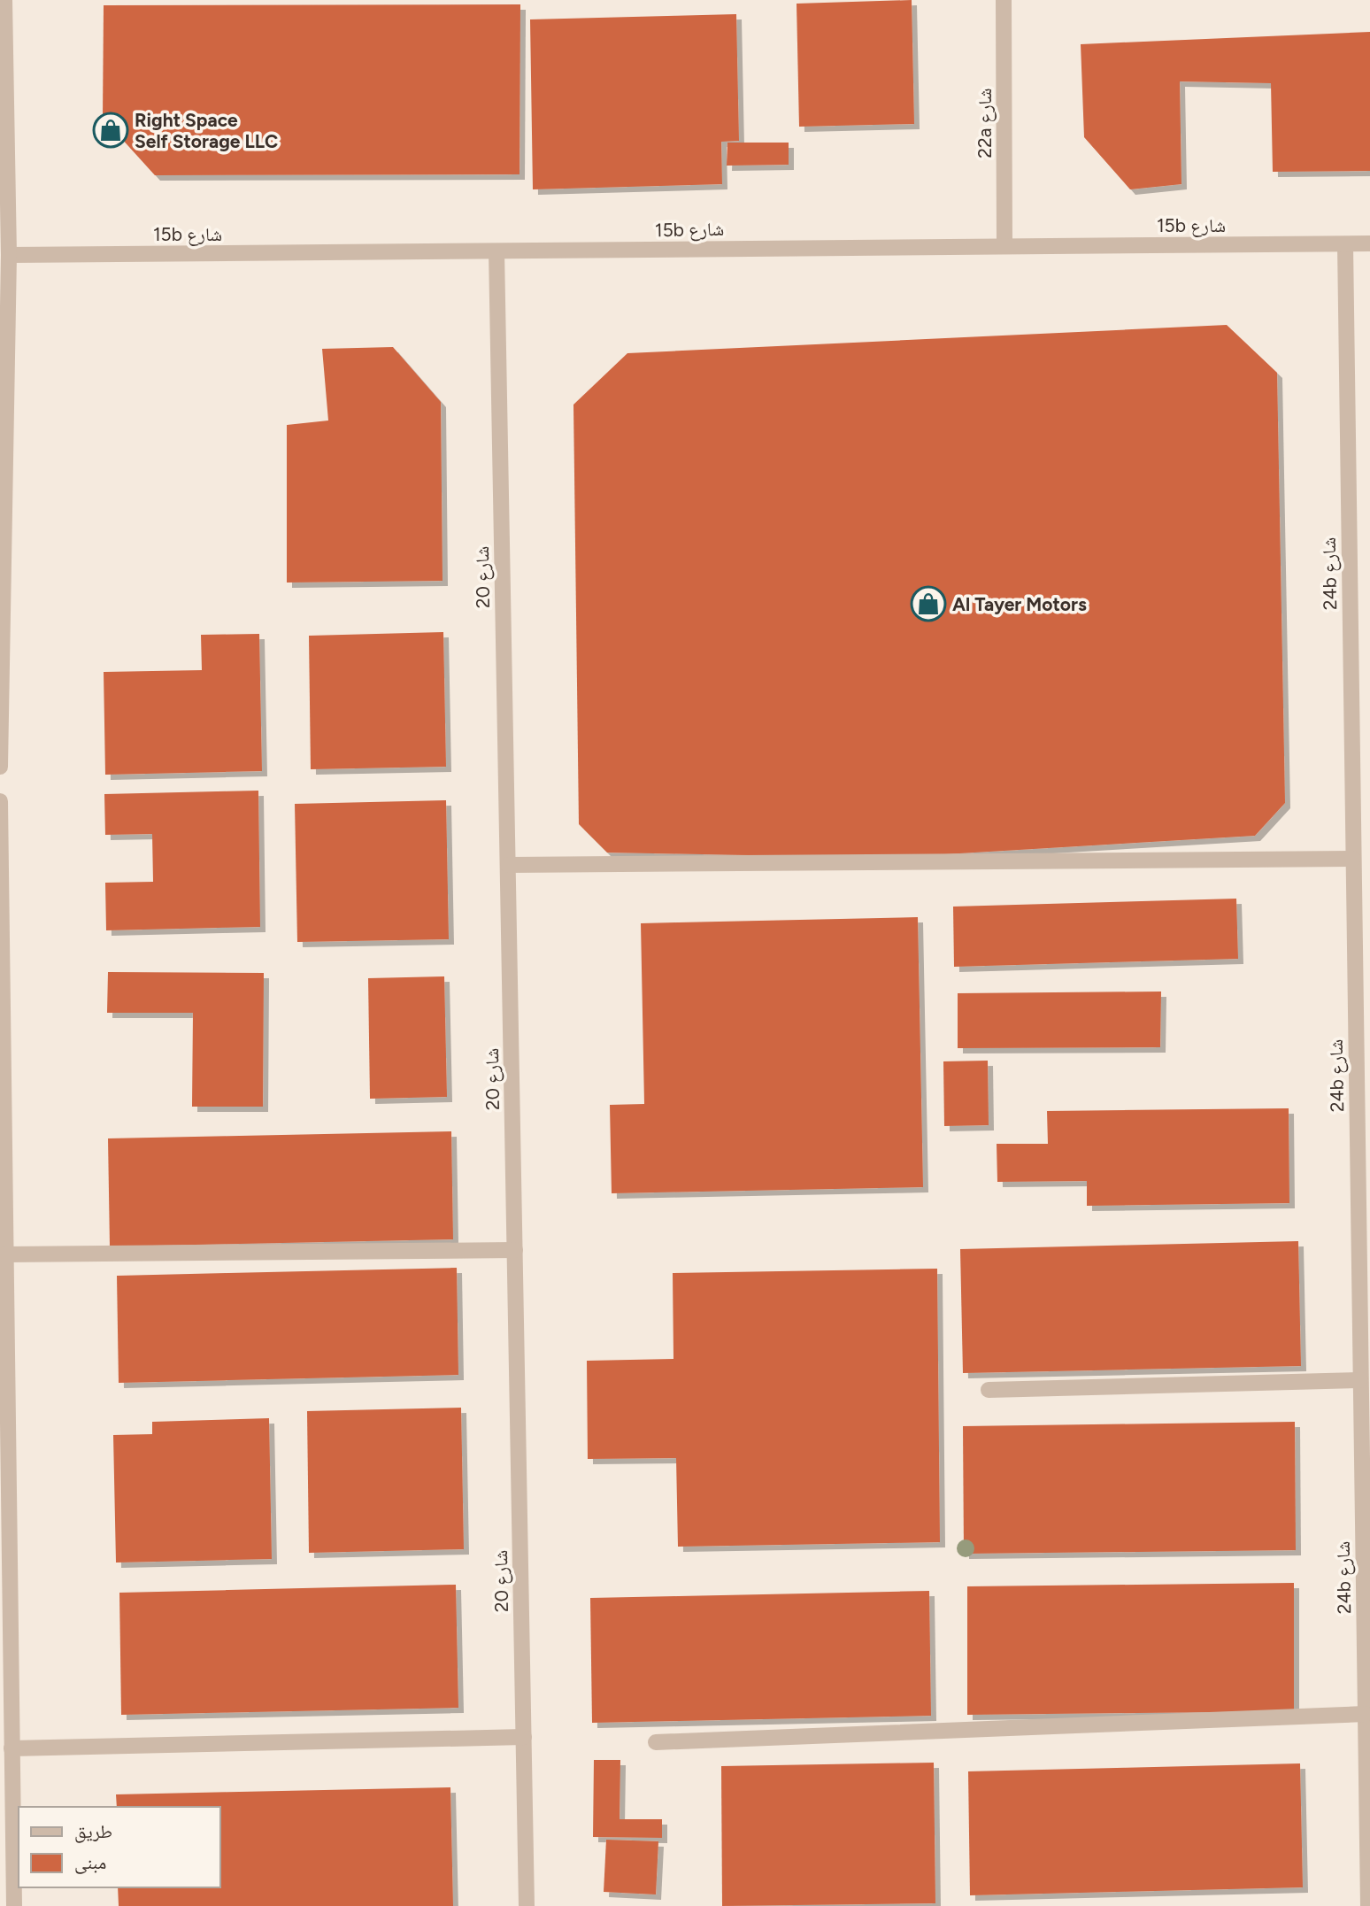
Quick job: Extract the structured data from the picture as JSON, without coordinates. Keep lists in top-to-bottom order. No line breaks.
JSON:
{"streets":{"street":["22a شارع","15b شارع","24b شارع","شارع 20"]},"crossings":[["22a شارع","15b شارع"],["15b شارع","24b شارع"],["15b شارع","شارع 20"]],"places":{"shop":["Right Space Self Storage LLC","Al Tayer Motors"]},"legend":["طريق","مبنى"]}
